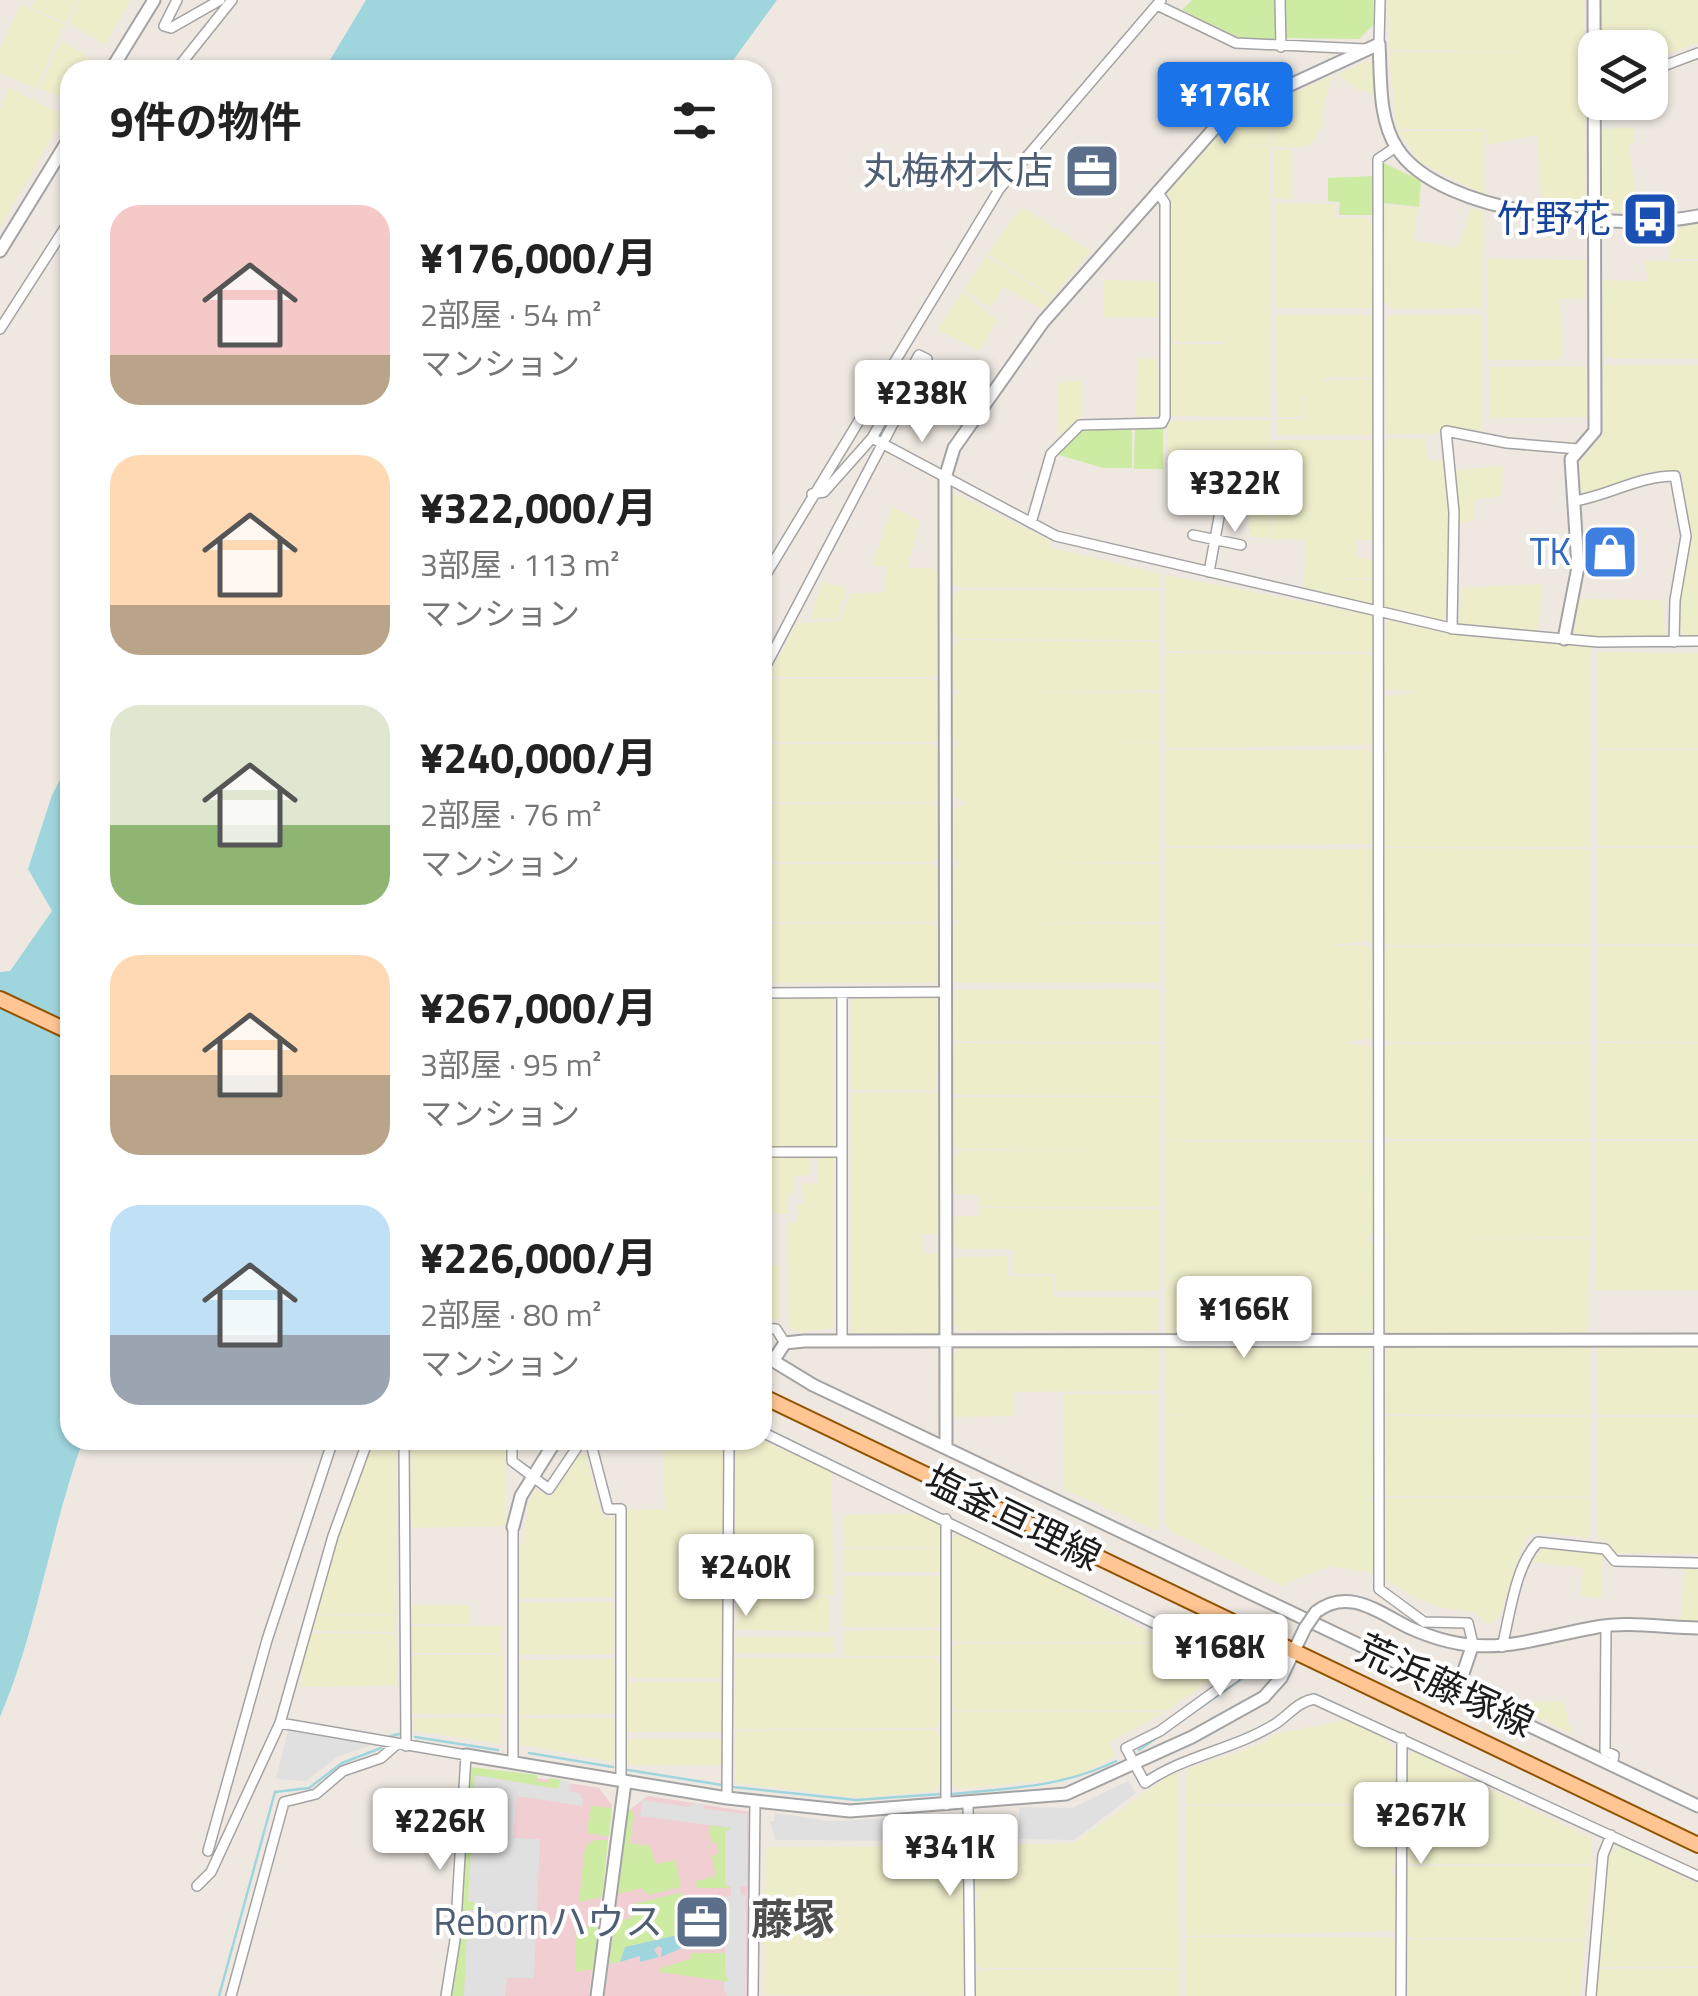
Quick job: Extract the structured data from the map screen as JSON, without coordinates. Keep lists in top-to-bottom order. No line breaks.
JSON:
{"streets":{"main road":["塩釜亘理線"],"street":["荒浜藤塚線"]},"districts":["藤塚"],"places":{"office":["丸梅材木店","Rebornハウス"],"bus stop":["竹野花"],"shop":["TK"]},"page":{"heading":"9件の物件","price":["¥176K","¥238K","¥322K","¥166K","¥240K","¥168K","¥267K","¥226K","¥341K"],"list":[{"name":"¥176,000/月","note":"2部屋 · 54 m² · マンション"},{"name":"¥322,000/月","note":"3部屋 · 113 m² · マンション"},{"name":"¥240,000/月","note":"2部屋 · 76 m² · マンション"},{"name":"¥267,000/月","note":"3部屋 · 95 m² · マンション"},{"name":"¥226,000/月","note":"2部屋 · 80 m² · マンション"}]}}
